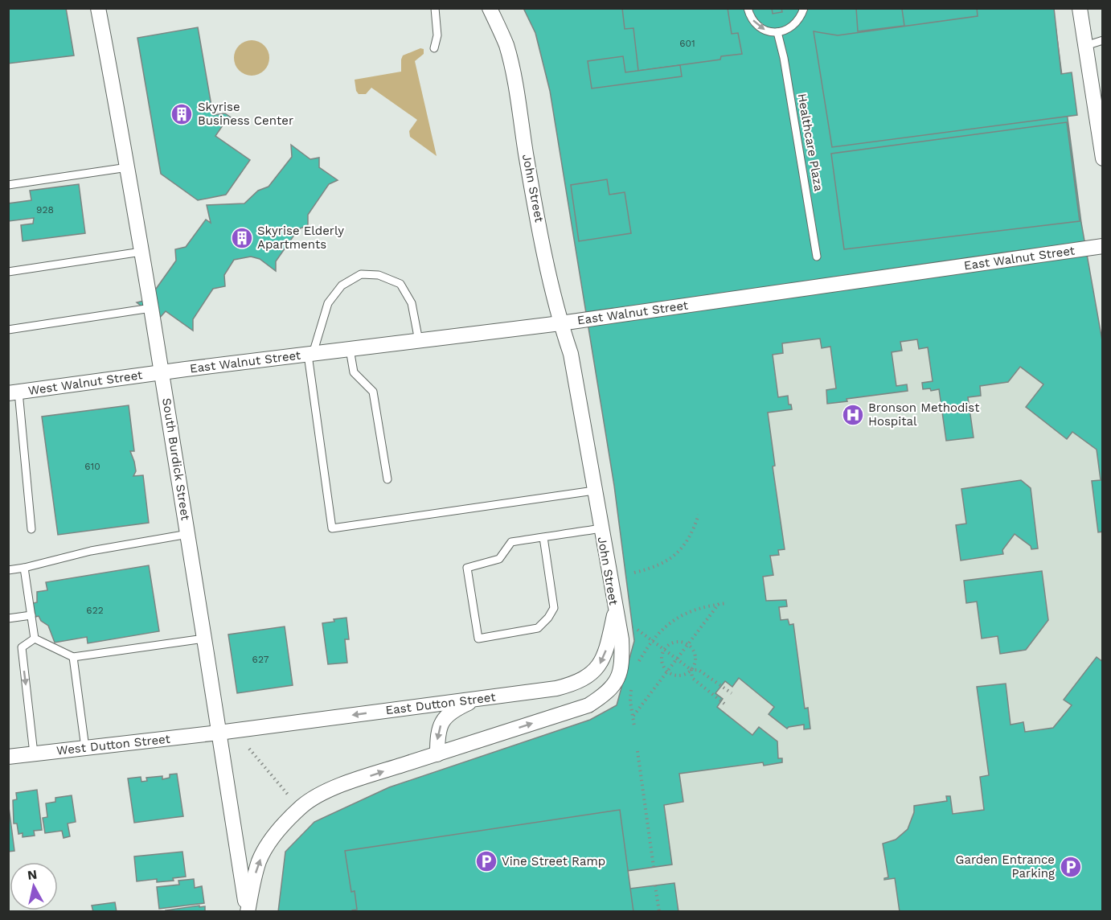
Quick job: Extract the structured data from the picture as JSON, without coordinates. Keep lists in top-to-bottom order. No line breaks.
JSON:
{"streets":{"street":["John Street","East Walnut Street","West Walnut Street","South Burdick Street","East Dutton Street","West Dutton Street"],"lane":["Healthcare Plaza"]},"crossings":[["John Street","East Walnut Street"],["John Street","South Burdick Street"],["John Street","East Dutton Street"],["East Walnut Street","West Walnut Street"],["East Walnut Street","South Burdick Street"],["West Walnut Street","South Burdick Street"],["South Burdick Street","East Dutton Street"],["South Burdick Street","West Dutton Street"],["East Dutton Street","West Dutton Street"]],"one_way":["John Street","East Dutton Street"],"places":{"building":["Skyrise Business Center","Skyrise Elderly Apartments"],"hospital":["Bronson Methodist Hospital"],"parking":["Vine Street Ramp","Garden Entrance Parking"]},"house_numbers":["601","928","610","622","627"],"north":"top"}
